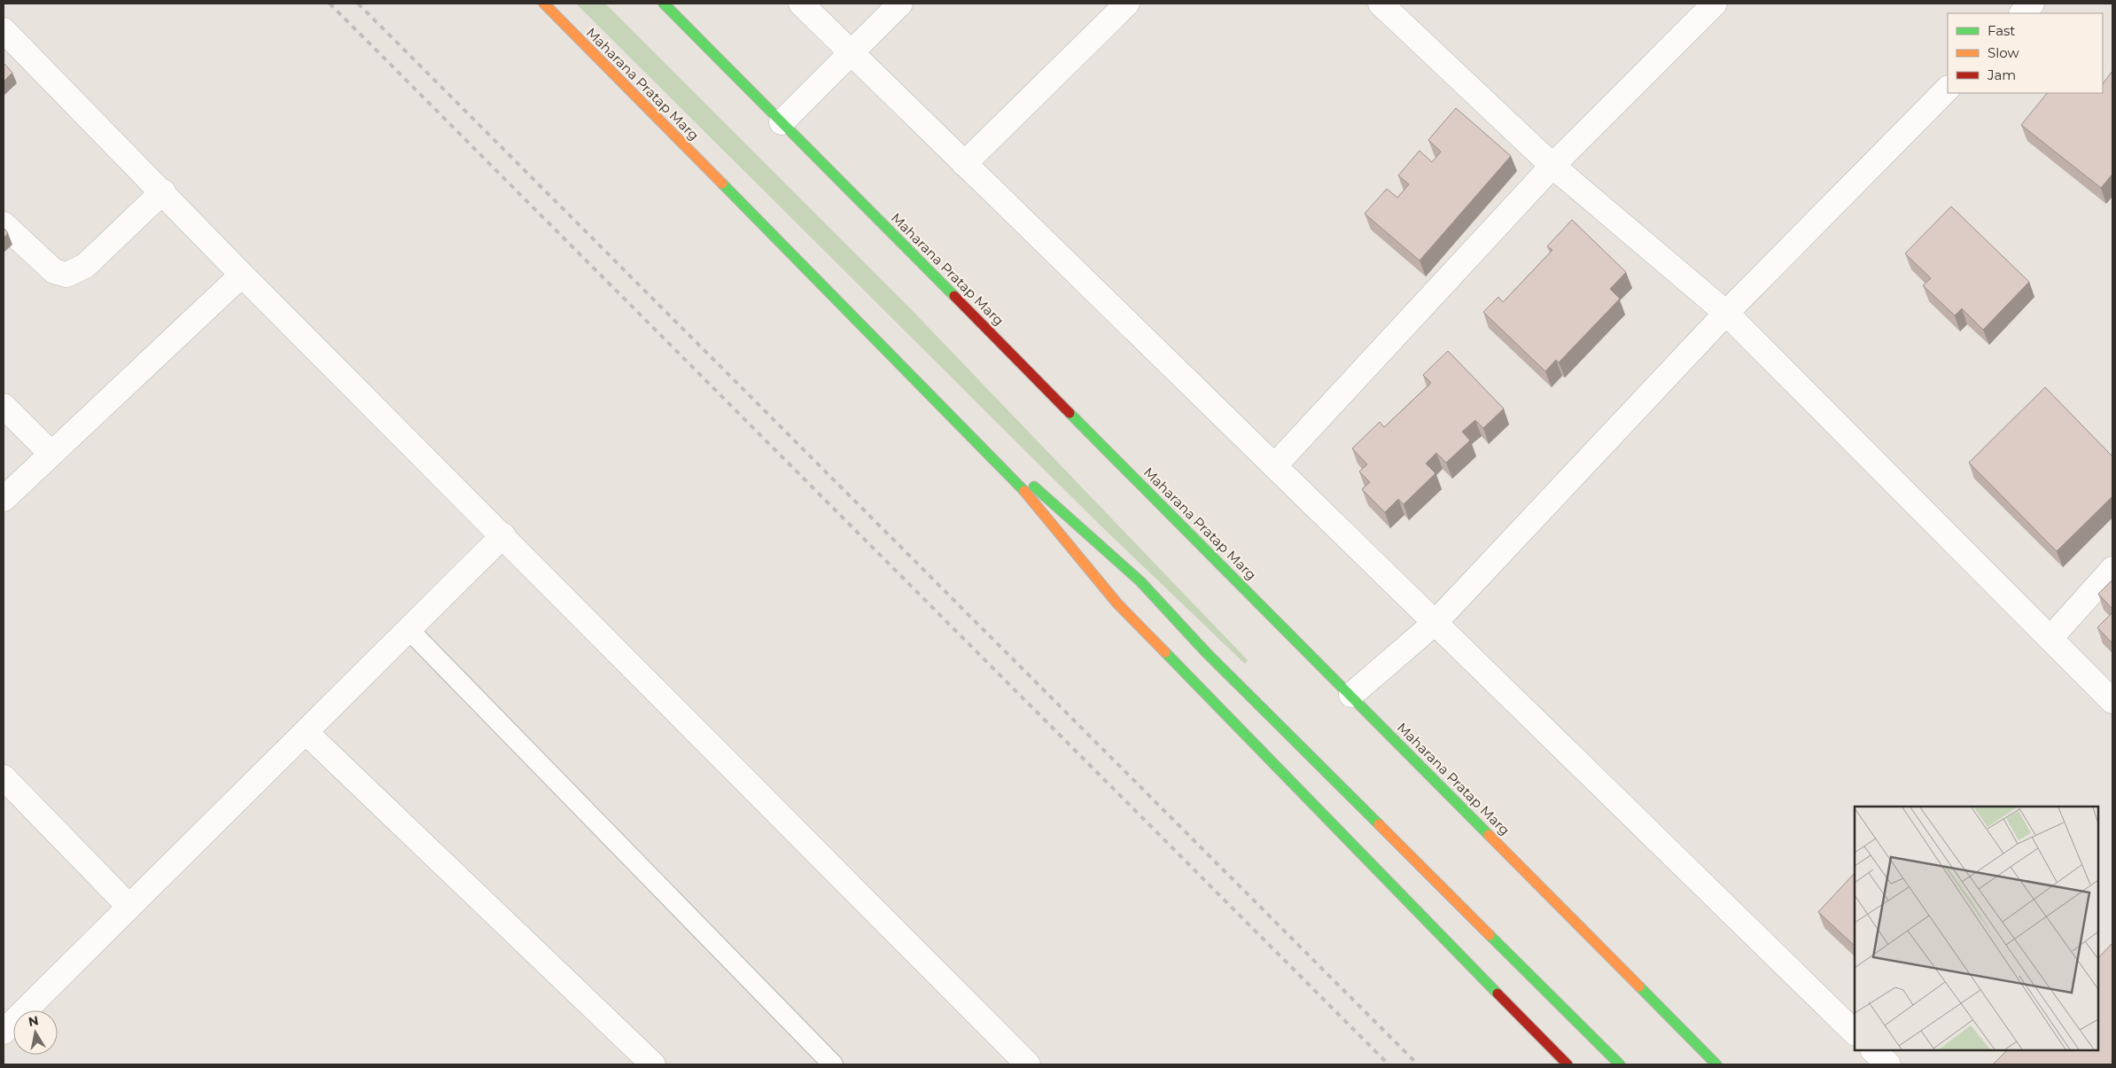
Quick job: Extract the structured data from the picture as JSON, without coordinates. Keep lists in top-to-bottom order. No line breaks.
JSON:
{"streets":{"main road":["Maharana Pratap Marg"]},"legend":["Fast","Slow","Jam"],"north":"top"}
